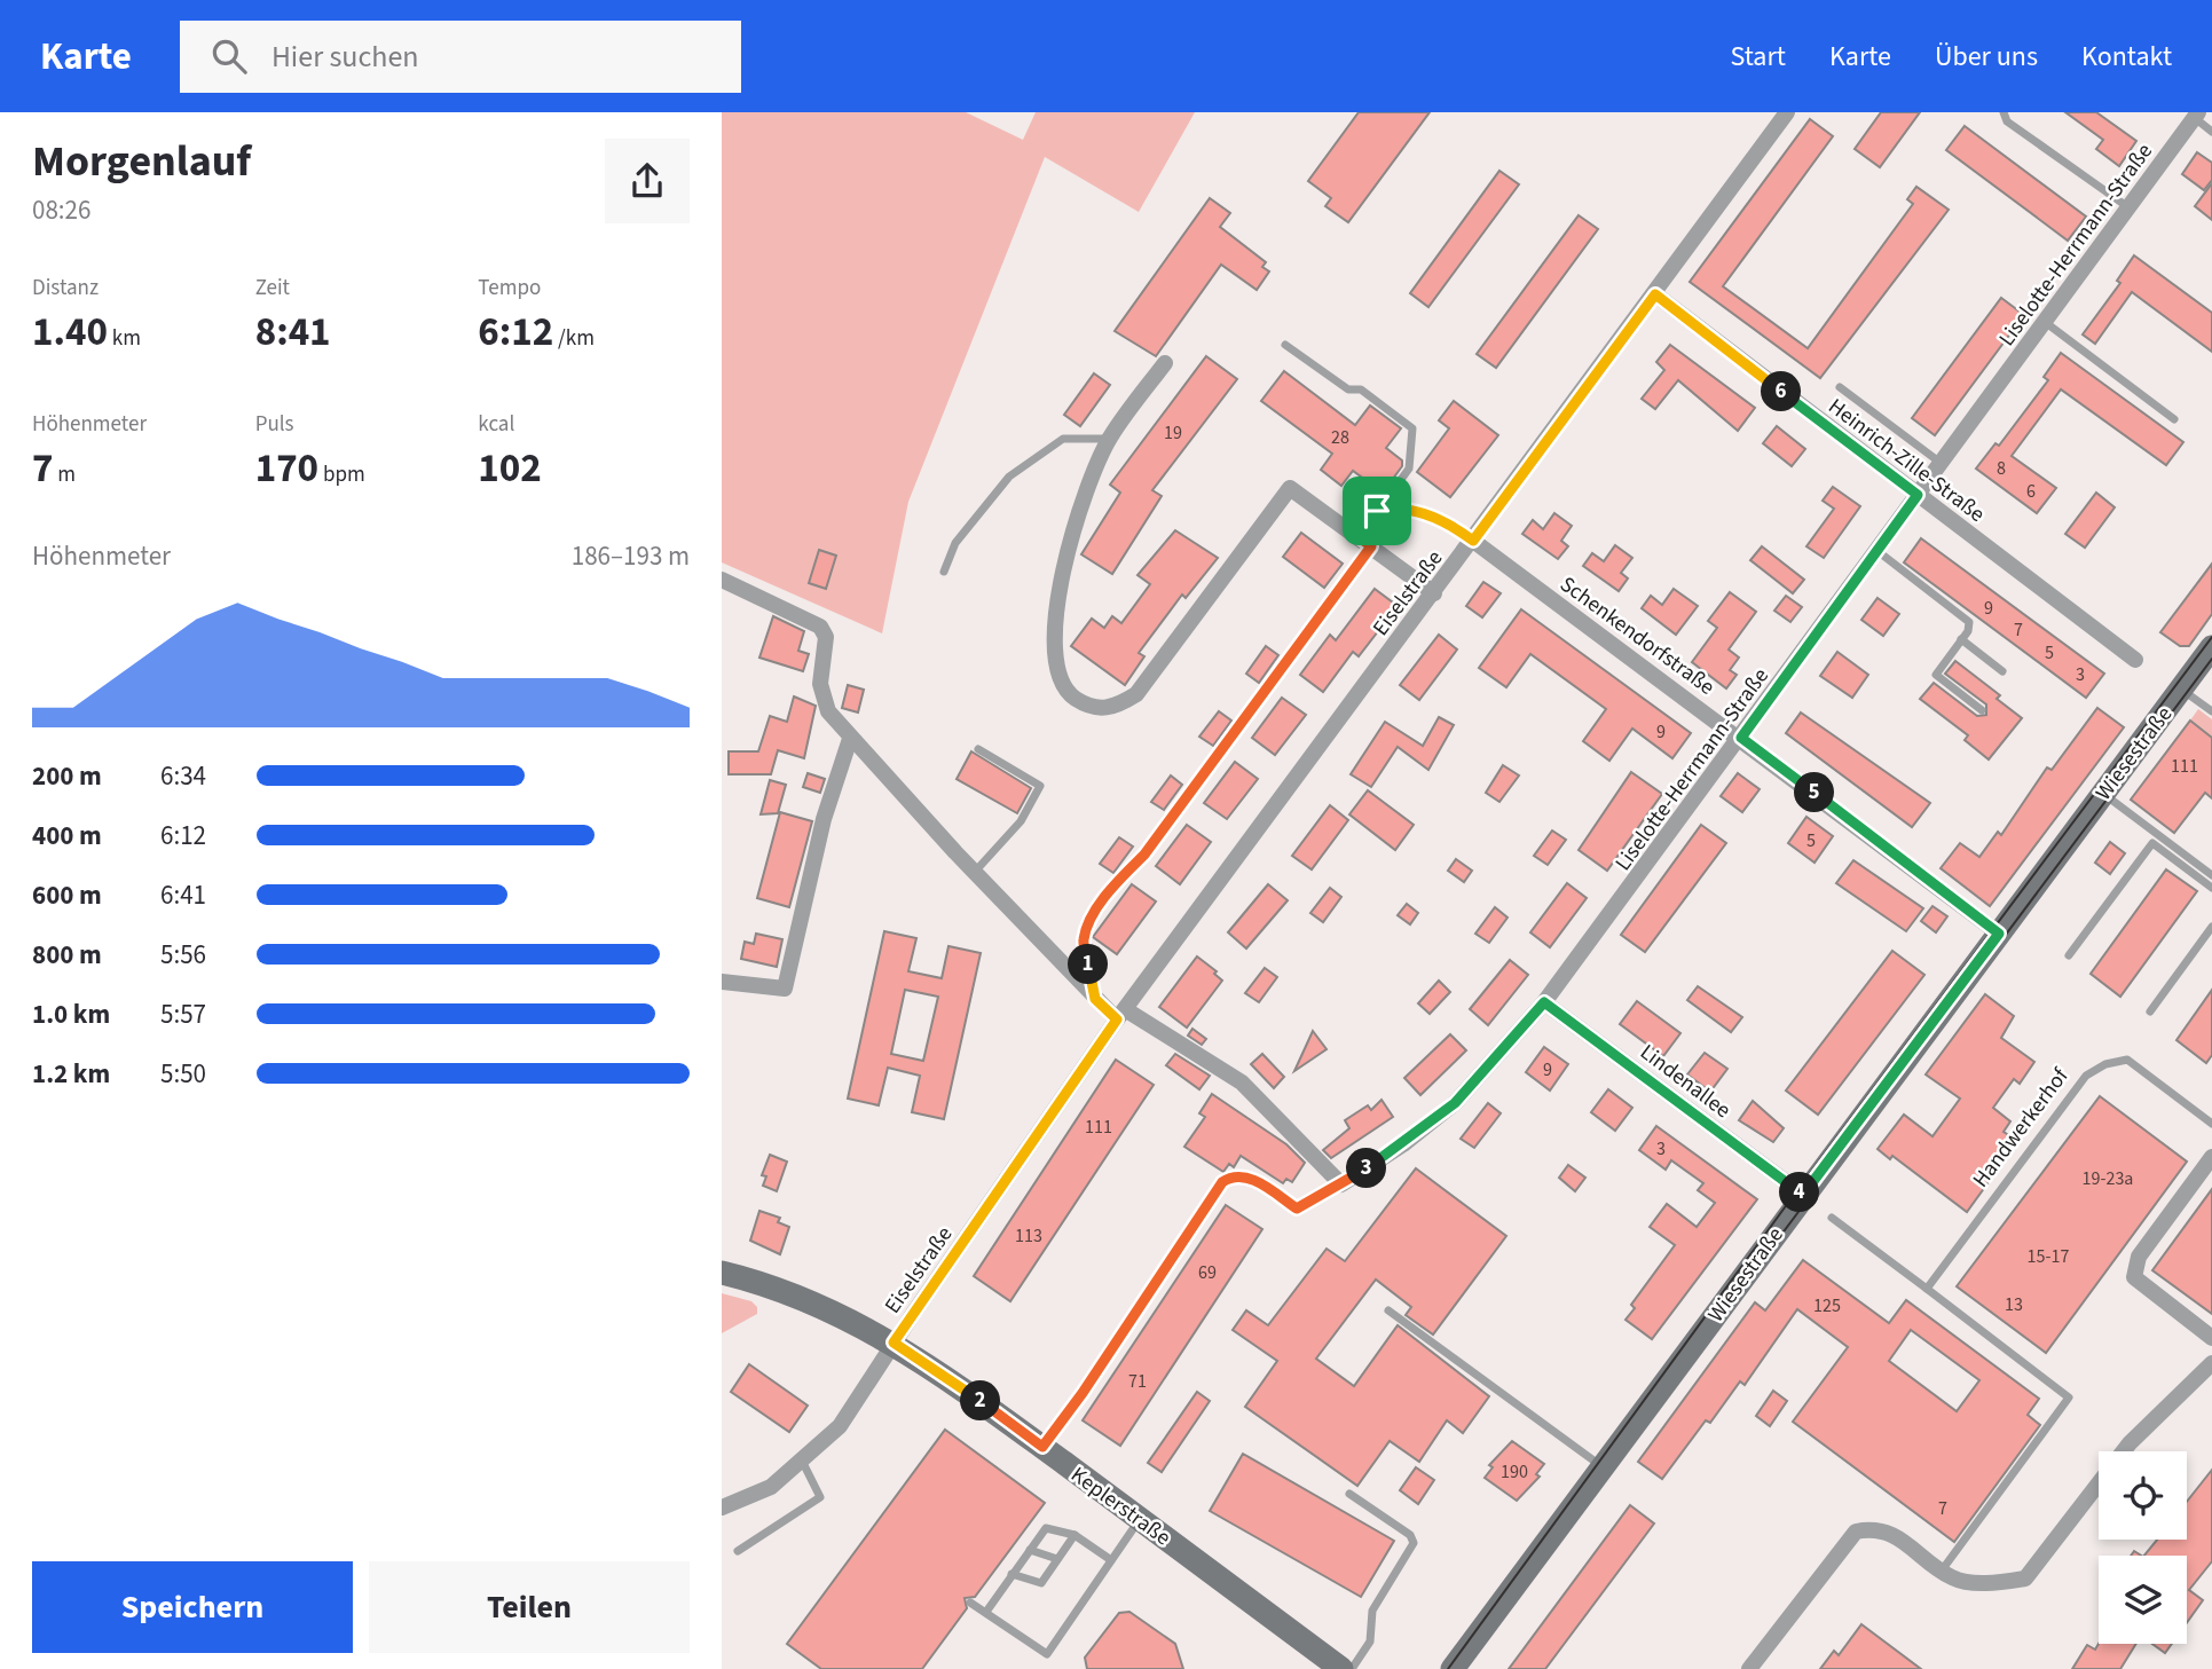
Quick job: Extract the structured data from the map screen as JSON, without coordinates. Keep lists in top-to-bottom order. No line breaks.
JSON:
{"streets":{"street":["Liselotte-Herrmann-Straße","Heinrich-Zille-Straße","Eiselstraße","Schenkendorfstraße","Wiesestraße","Lindenallee","Keplerstraße"],"lane":["Handwerkerhof"]},"crossings":[["Liselotte-Herrmann-Straße","Heinrich-Zille-Straße"],["Liselotte-Herrmann-Straße","Schenkendorfstraße"],["Liselotte-Herrmann-Straße","Lindenallee"],["Heinrich-Zille-Straße","Eiselstraße"],["Eiselstraße","Schenkendorfstraße"],["Eiselstraße","Keplerstraße"],["Schenkendorfstraße","Wiesestraße"],["Wiesestraße","Lindenallee"]],"house_numbers":["19","28","8","6","9","7","5","3","9","111","5","9","111","3","19-23a","113","15-17","69","13","125","71","190","7"],"page":{"header":"Karte","search":"Hier suchen","nav":["Start","Karte","Über uns","Kontakt"],"heading":["Morgenlauf","08:26"],"stats":[["Distanz","1.40 km"],["Zeit","8:41"],["Tempo","6:12 /km"],["Höhenmeter","7 m"],["Puls","170 bpm"],["kcal","102"]],"pins":["6","5","1","3","4","2"],"chart":["Höhenmeter","186–193 m"],"list":[{"name":"200 m","note":"6:34"},{"name":"400 m","note":"6:12"},{"name":"600 m","note":"6:41"},{"name":"800 m","note":"5:56"},{"name":"1.0 km","note":"5:57"},{"name":"1.2 km","note":"5:50"}],"buttons":["Speichern","Teilen"]}}
